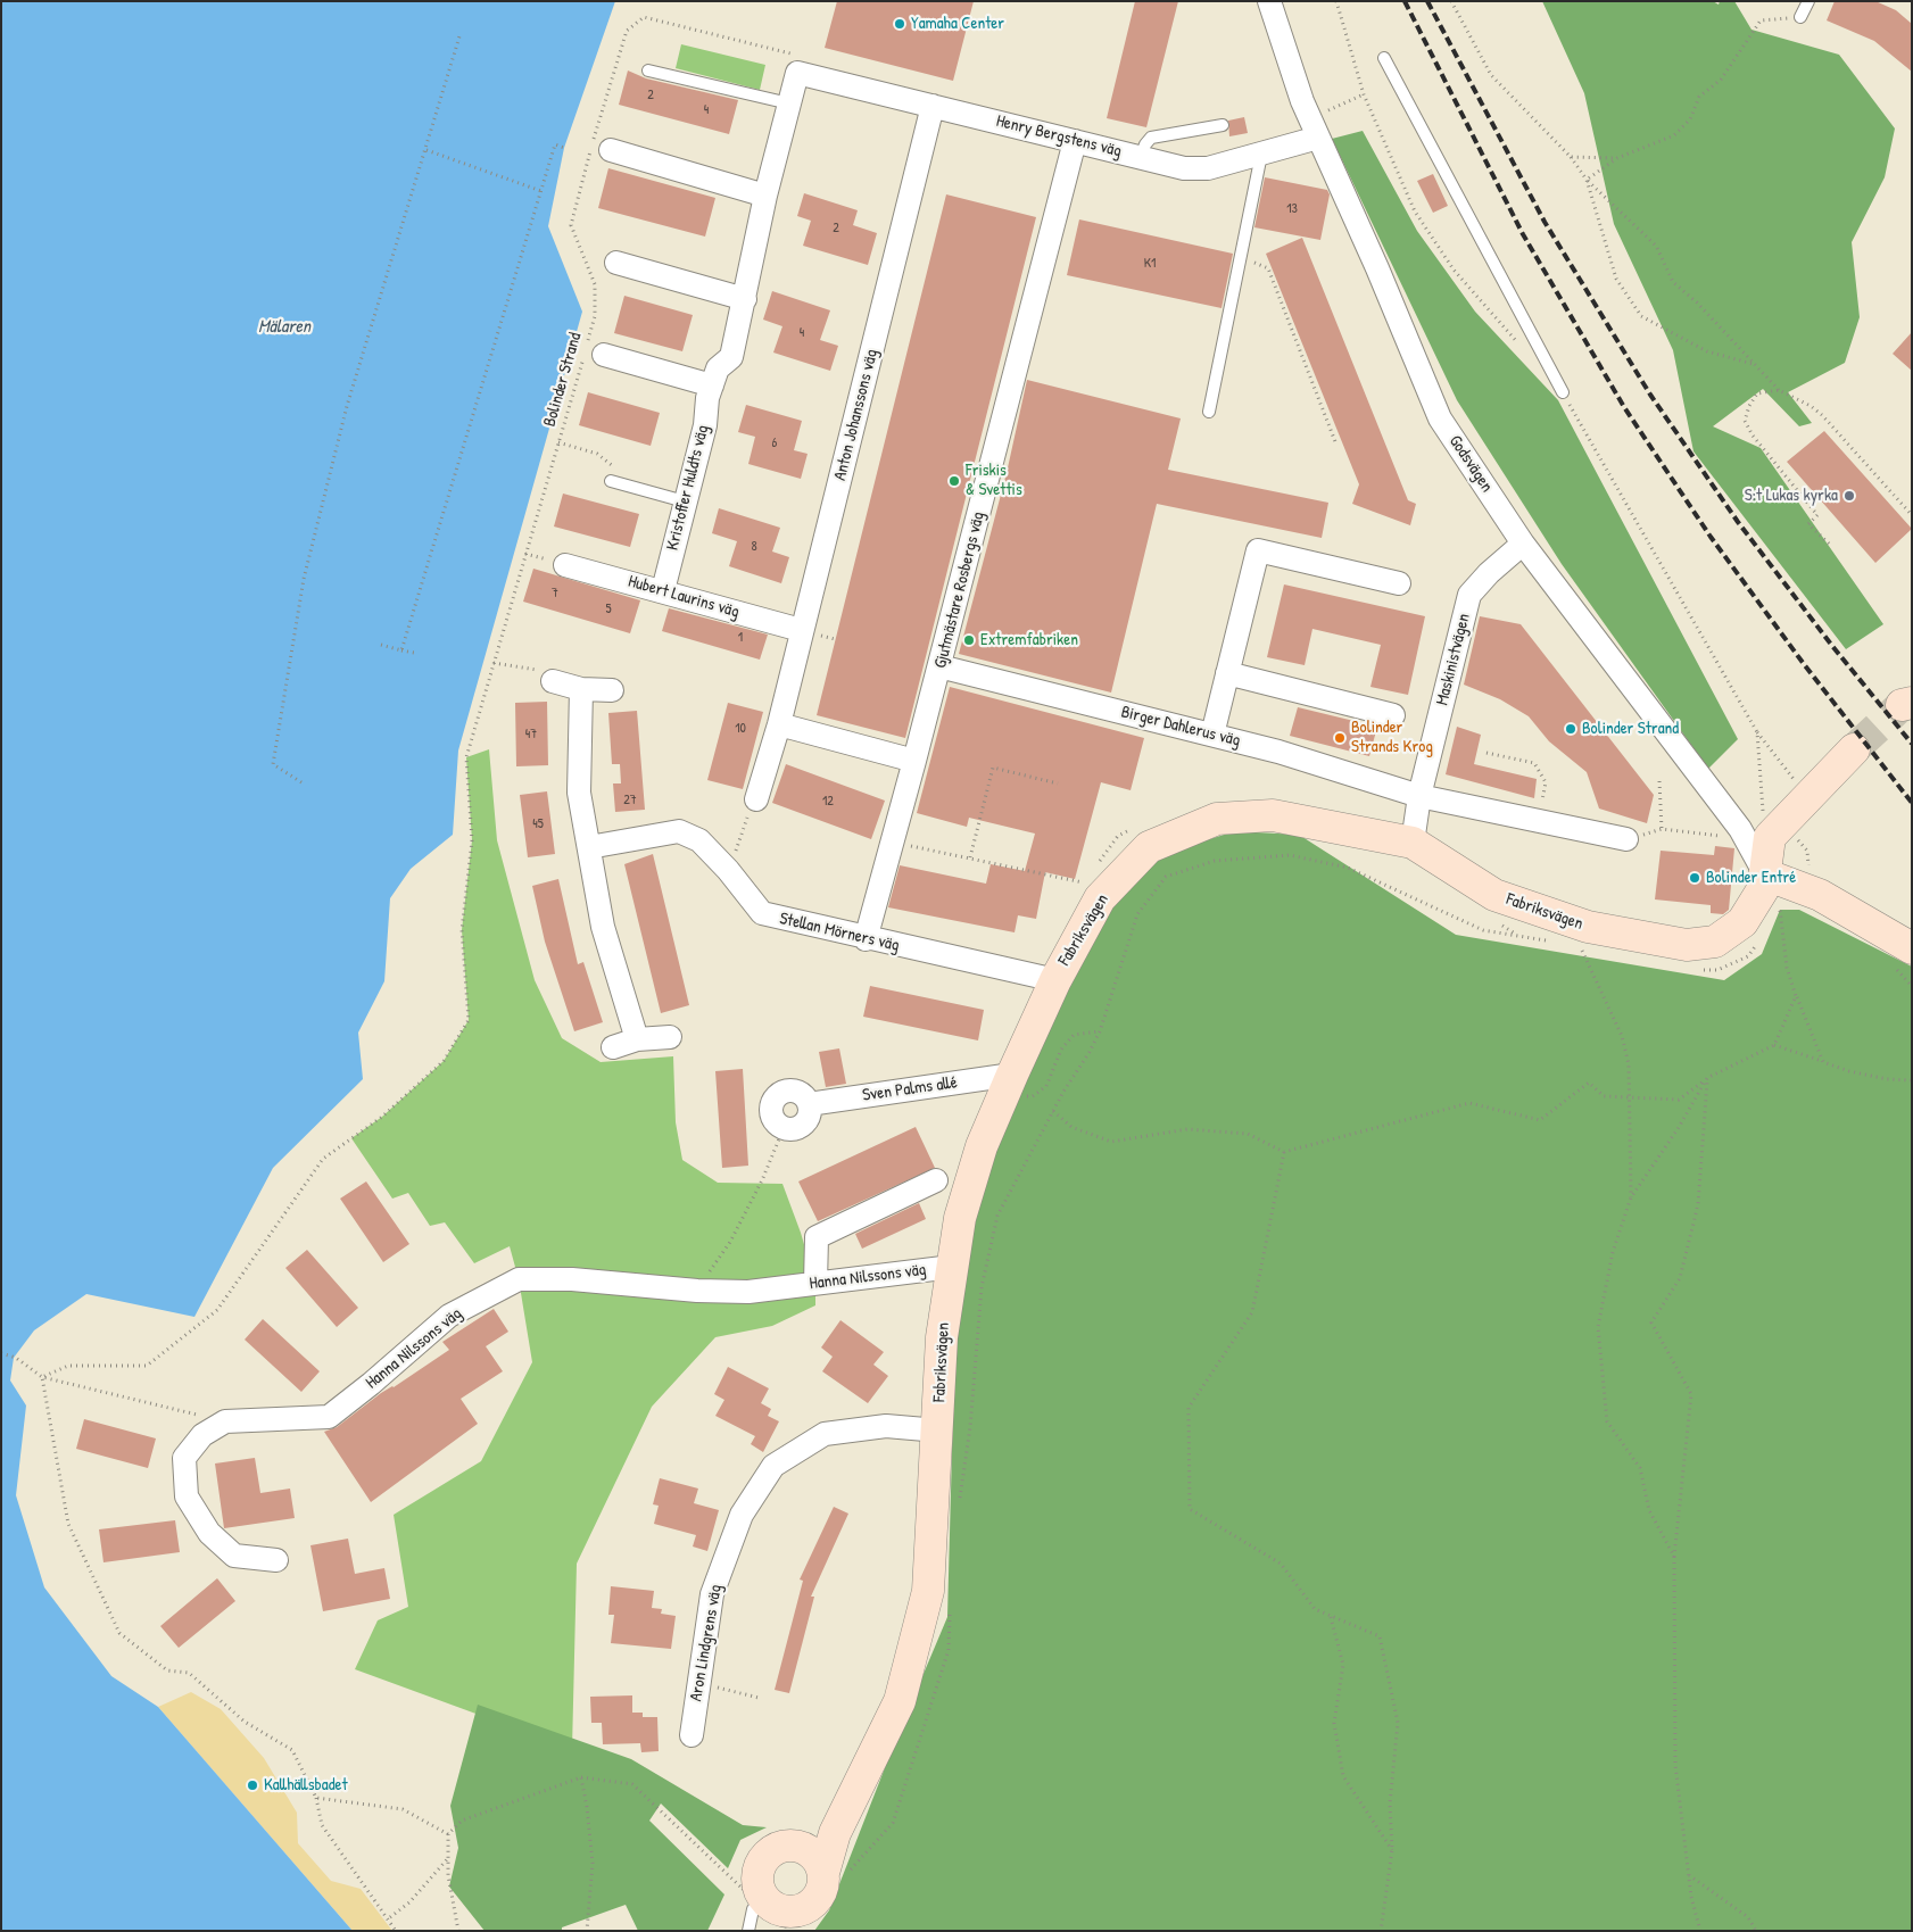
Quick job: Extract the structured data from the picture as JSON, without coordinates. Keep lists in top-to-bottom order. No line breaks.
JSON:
{"streets":{"street":["Henry Bergstens väg","Anton Johanssons väg","Godsvägen","Kristoffer Huldts väg","Gjutmästare Rosbergs väg","Hubert Laurins väg","Maskinistvägen","Birger Dahlerus väg","Fabriksvägen","Stellan Mörners väg","Sven Palms allé","Hanna Nilssons väg","Aron Lindgrens väg"],"path":["Bolinder Strand"]},"crossings":[["Henry Bergstens väg","Anton Johanssons väg"],["Henry Bergstens väg","Godsvägen"],["Henry Bergstens väg","Kristoffer Huldts väg"],["Henry Bergstens väg","Gjutmästare Rosbergs väg"],["Anton Johanssons väg","Hubert Laurins väg"],["Godsvägen","Maskinistvägen"],["Godsvägen","Fabriksvägen"],["Kristoffer Huldts väg","Hubert Laurins väg"],["Gjutmästare Rosbergs väg","Birger Dahlerus väg"],["Gjutmästare Rosbergs väg","Stellan Mörners väg"],["Maskinistvägen","Birger Dahlerus väg"],["Fabriksvägen","Stellan Mörners väg"],["Fabriksvägen","Sven Palms allé"],["Fabriksvägen","Hanna Nilssons väg"],["Fabriksvägen","Aron Lindgrens väg"]],"water":["Mälaren"],"places":["Yamaha Center","Friskis & Svettis","S:t Lukas kyrka","Extremfabriken","Bolinder Strand","Bolinder Strands Krog","Bolinder Entré","Kallhällsbadet"],"house_numbers":["2","4","13","2","K1","4","6","8","7","5","1","10","47","27","12","45"]}
